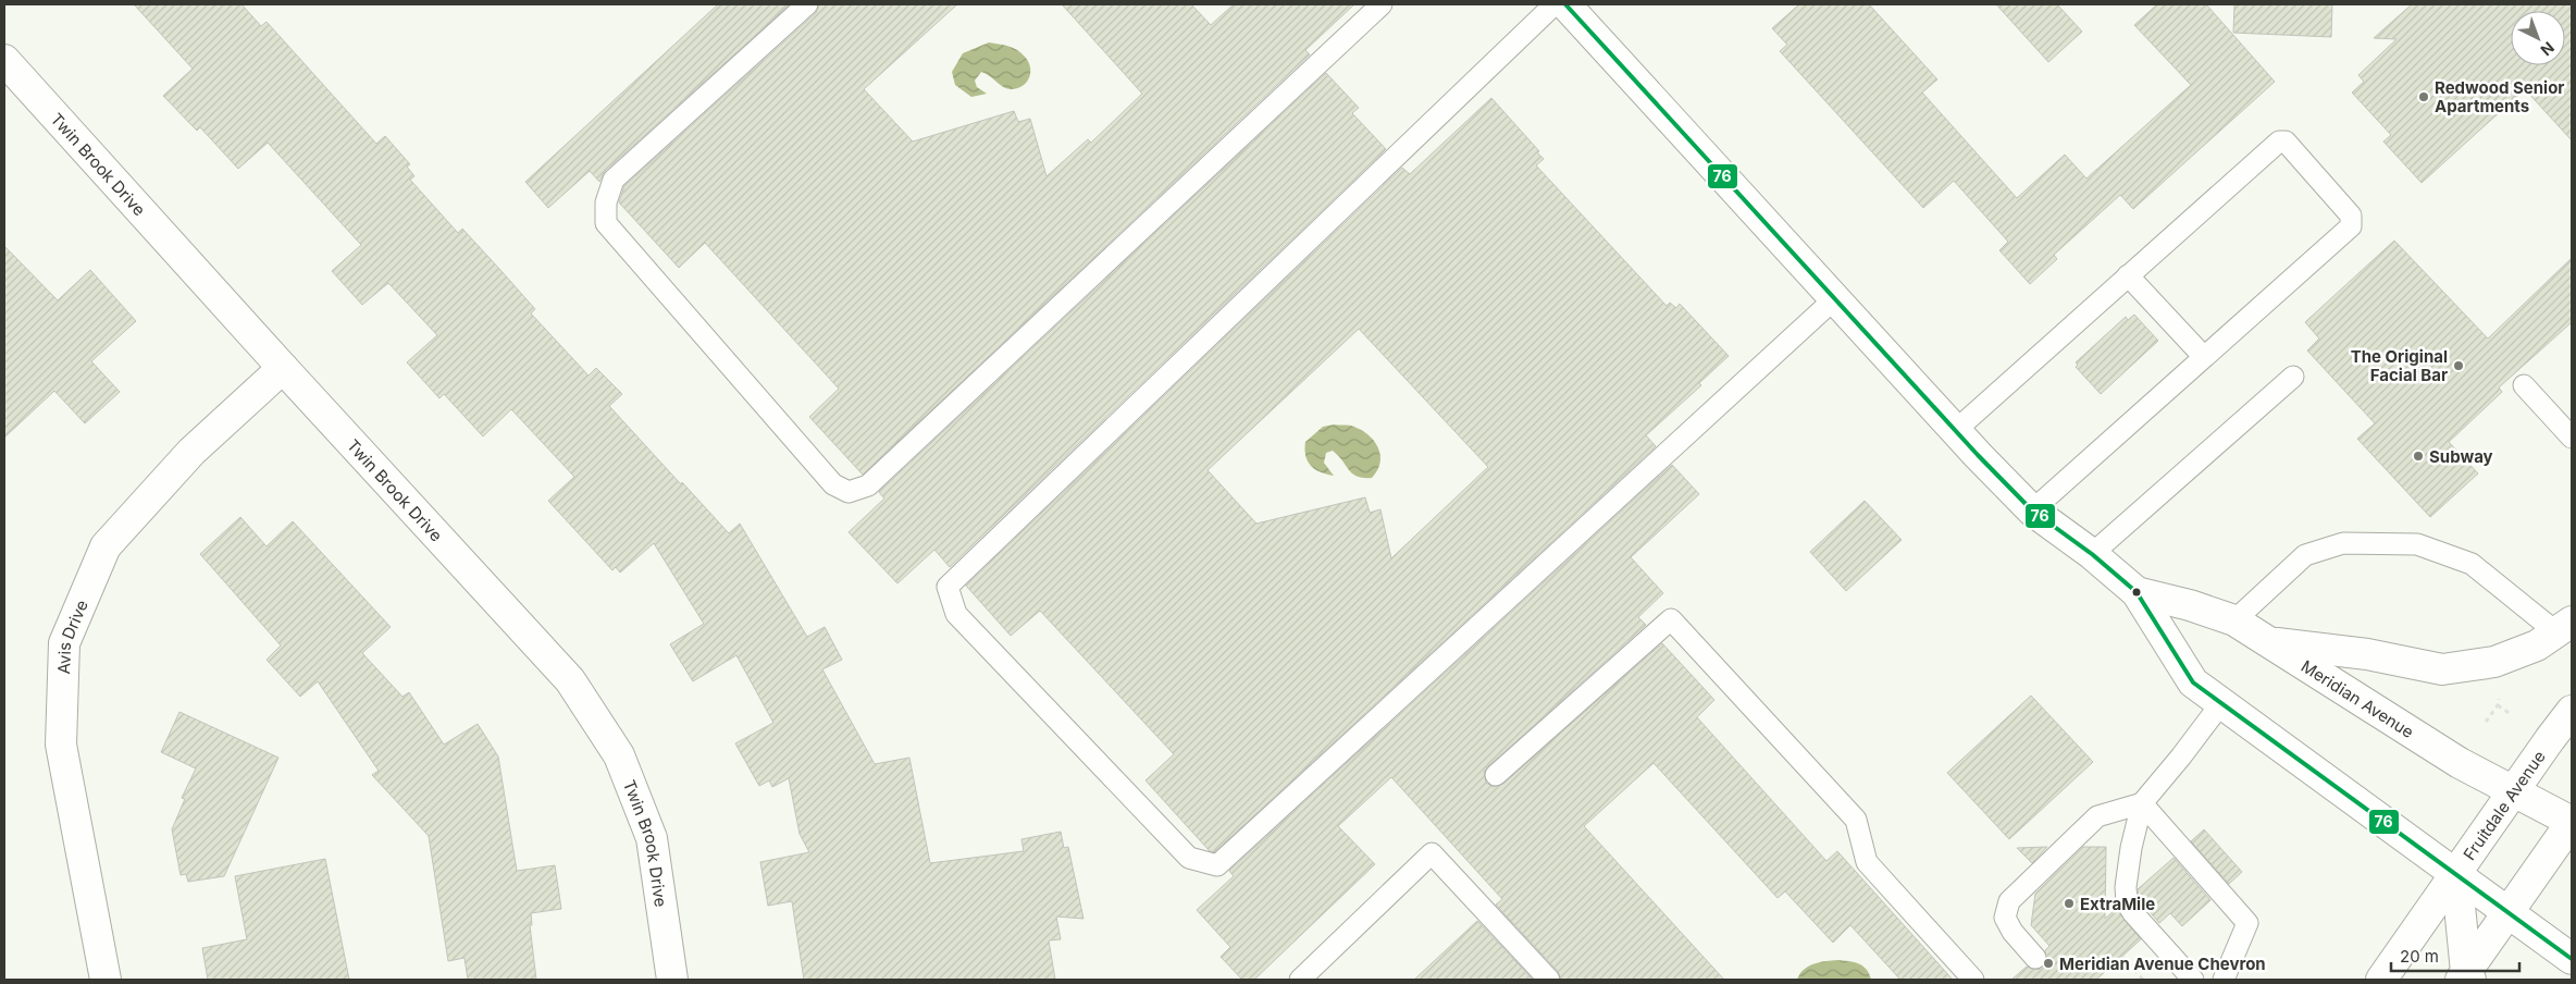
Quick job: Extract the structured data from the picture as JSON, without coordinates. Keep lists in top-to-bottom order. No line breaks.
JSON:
{"streets":{"main road":["Twin Brook Drive","Avis Drive","Meridian Avenue","Fruitdale Avenue"]},"crossings":[["Twin Brook Drive","Avis Drive"],["Meridian Avenue","Fruitdale Avenue"]],"places":["Redwood Senior Apartments","The Original Facial Bar","Subway","ExtraMile","Meridian Avenue Chevron"],"lines":["transit line 76"],"scale_bar":"20 m","north":"bottom right"}
